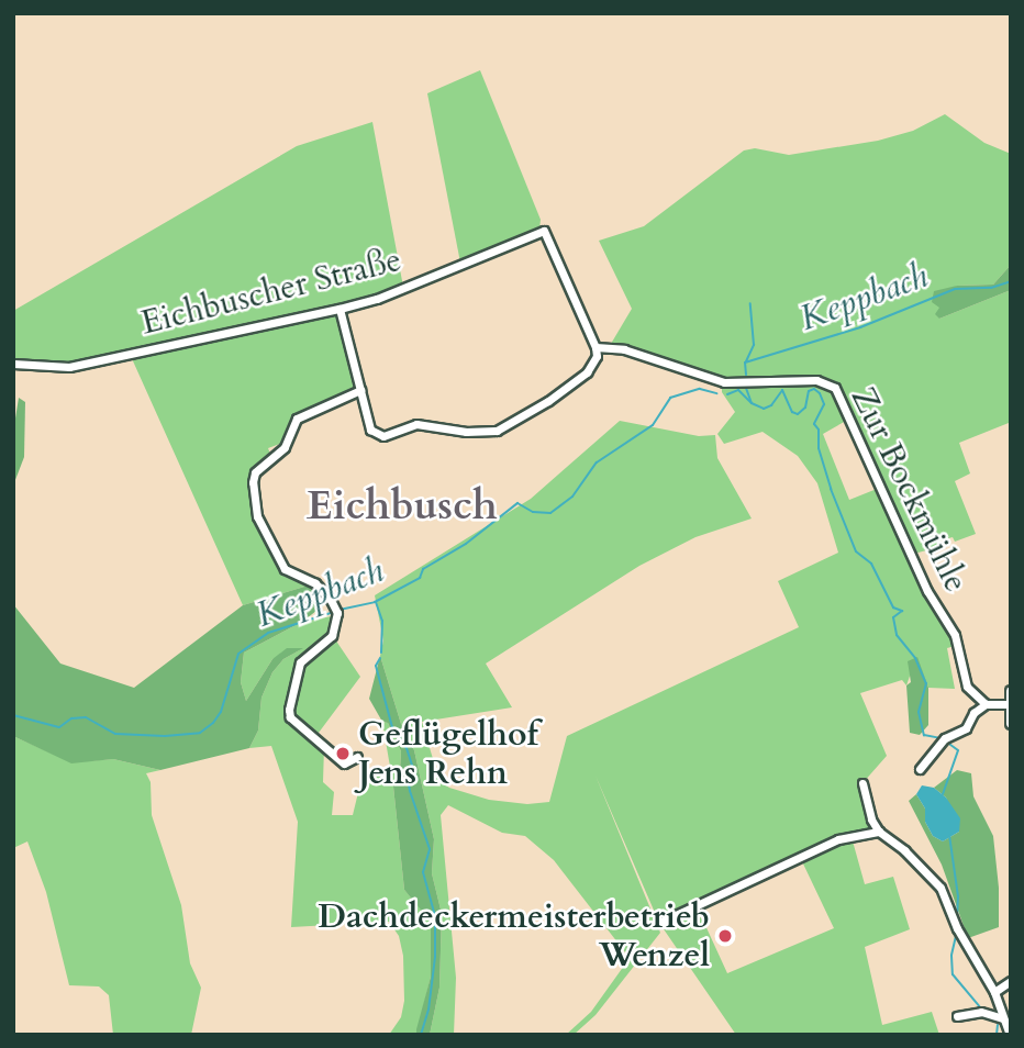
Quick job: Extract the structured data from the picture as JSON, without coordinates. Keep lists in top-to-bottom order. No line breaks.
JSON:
{"streets":{"street":["Eichbuscher Straße","Zur Bockmühle"]},"crossings":[["Eichbuscher Straße","Zur Bockmühle"]],"districts":["Eichbusch"],"water":["Keppbach"],"places":["Geflügelhof Jens Rehn","Dachdeckermeisterbetrieb Wenzel"]}
